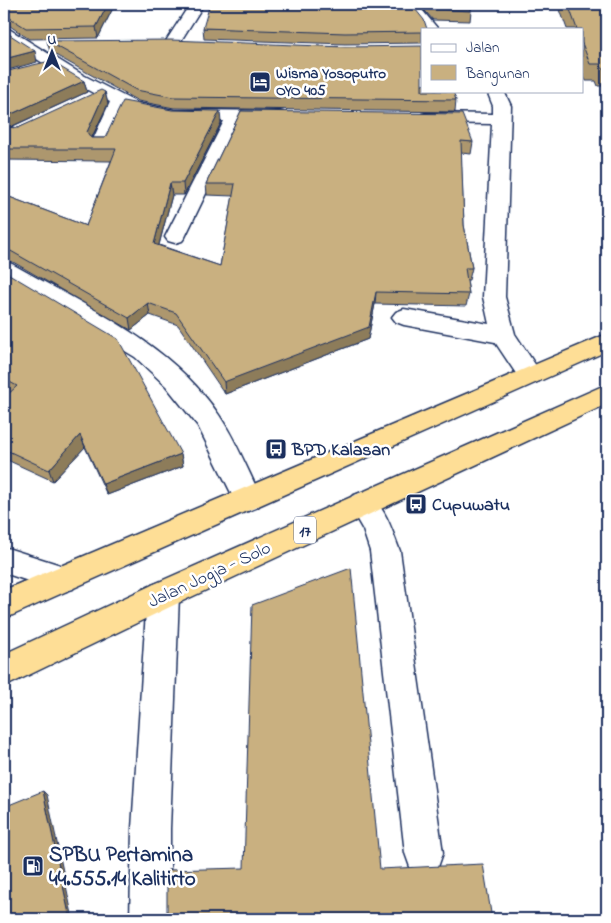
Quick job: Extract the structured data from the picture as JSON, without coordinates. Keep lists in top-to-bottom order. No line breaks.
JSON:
{"streets":{"highway":["17","Jalan Jogja - Solo"]},"places":{"hotel":["Wisma Yosoputro OYO 405"],"bus stop":["BPD Kalasan","Cupuwatu"],"fuel station":["SPBU Pertamina 44.555.14 Kalitirto"]},"legend":["Jalan","Bangunan"],"north":"top"}
